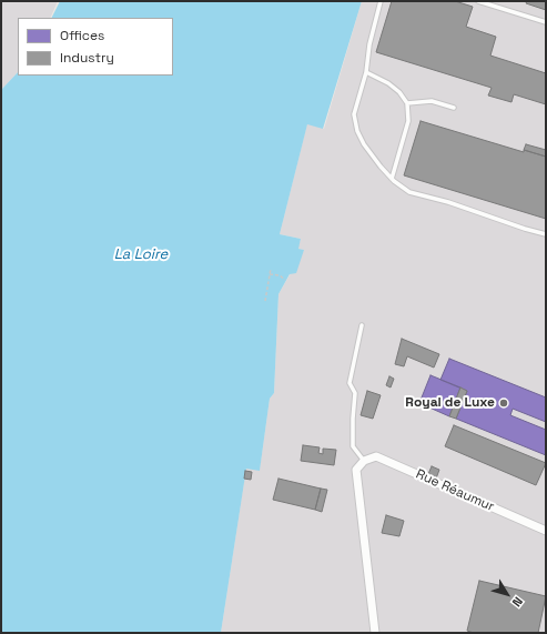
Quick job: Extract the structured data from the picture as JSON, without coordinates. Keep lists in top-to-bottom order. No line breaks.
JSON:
{"streets":{"street":["Rue Réaumur"]},"water":["La Loire"],"places":["Royal de Luxe"],"legend":["Offices","Industry"],"north":"bottom right"}
